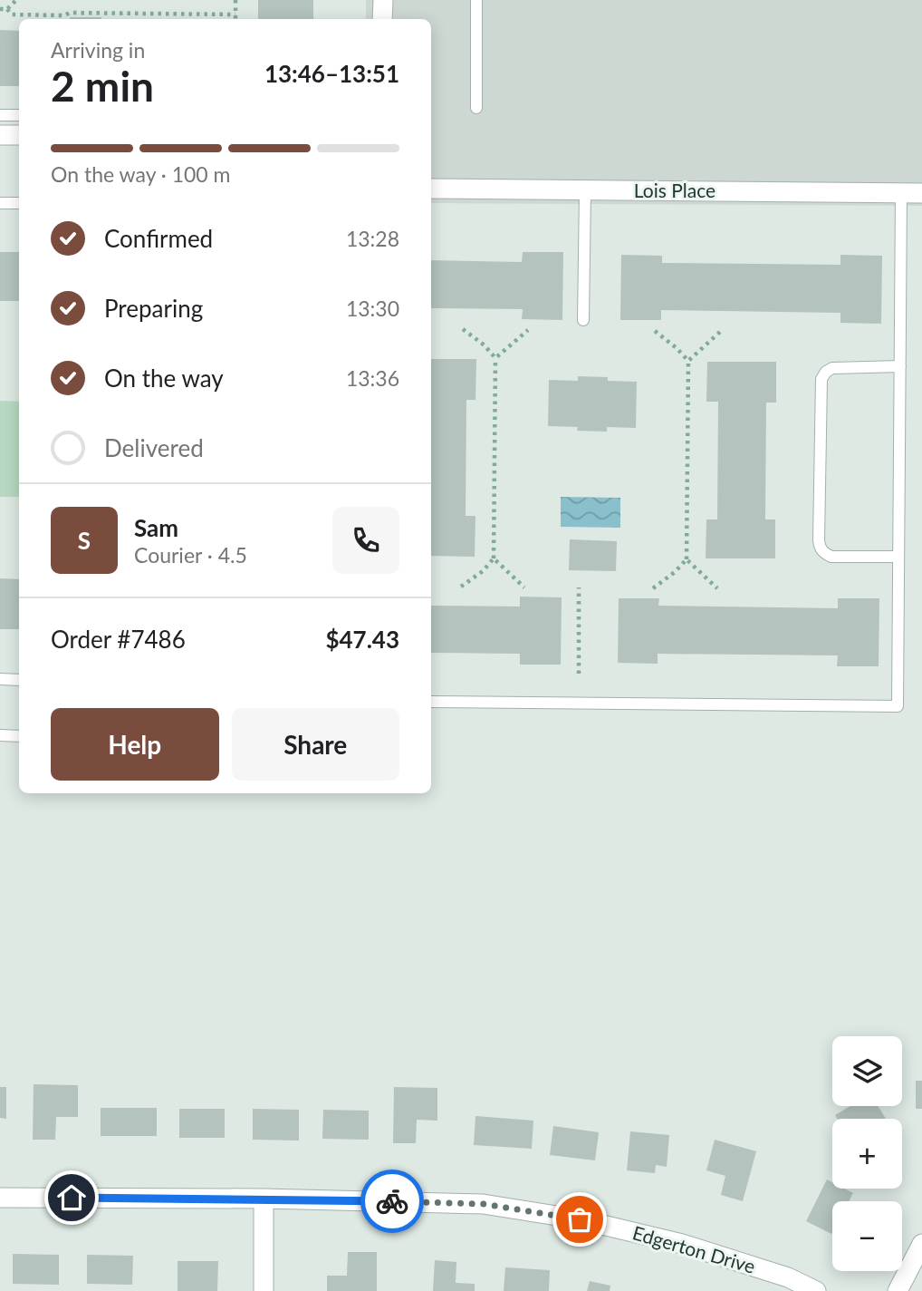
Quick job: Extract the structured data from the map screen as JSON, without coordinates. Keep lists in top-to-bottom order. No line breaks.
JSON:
{"streets":{"street":["Lois Place","Edgerton Drive"]},"page":{"heading":["2 min","Arriving in","13:46–13:51"],"panel":["Sam","Courier · 4.5","Order #7486","$47.43"],"bar":"On the way · 100 m","list":[["Confirmed","13:28"],["Preparing","13:30"],["On the way","13:36"],"Delivered"],"round":"S","buttons":["Help","Share"],"map_buttons":["+","−"]}}
